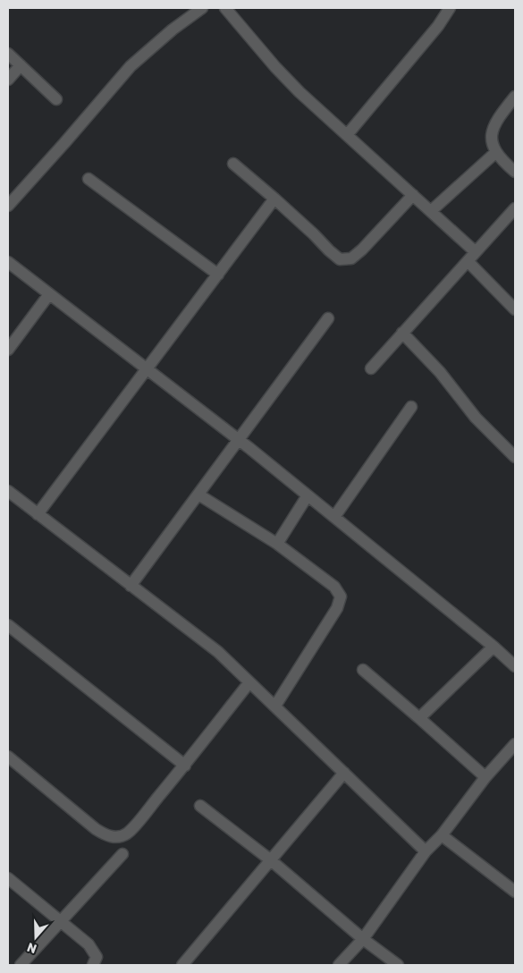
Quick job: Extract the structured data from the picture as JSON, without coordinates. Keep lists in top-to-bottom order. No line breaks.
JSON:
{"north":"bottom"}
